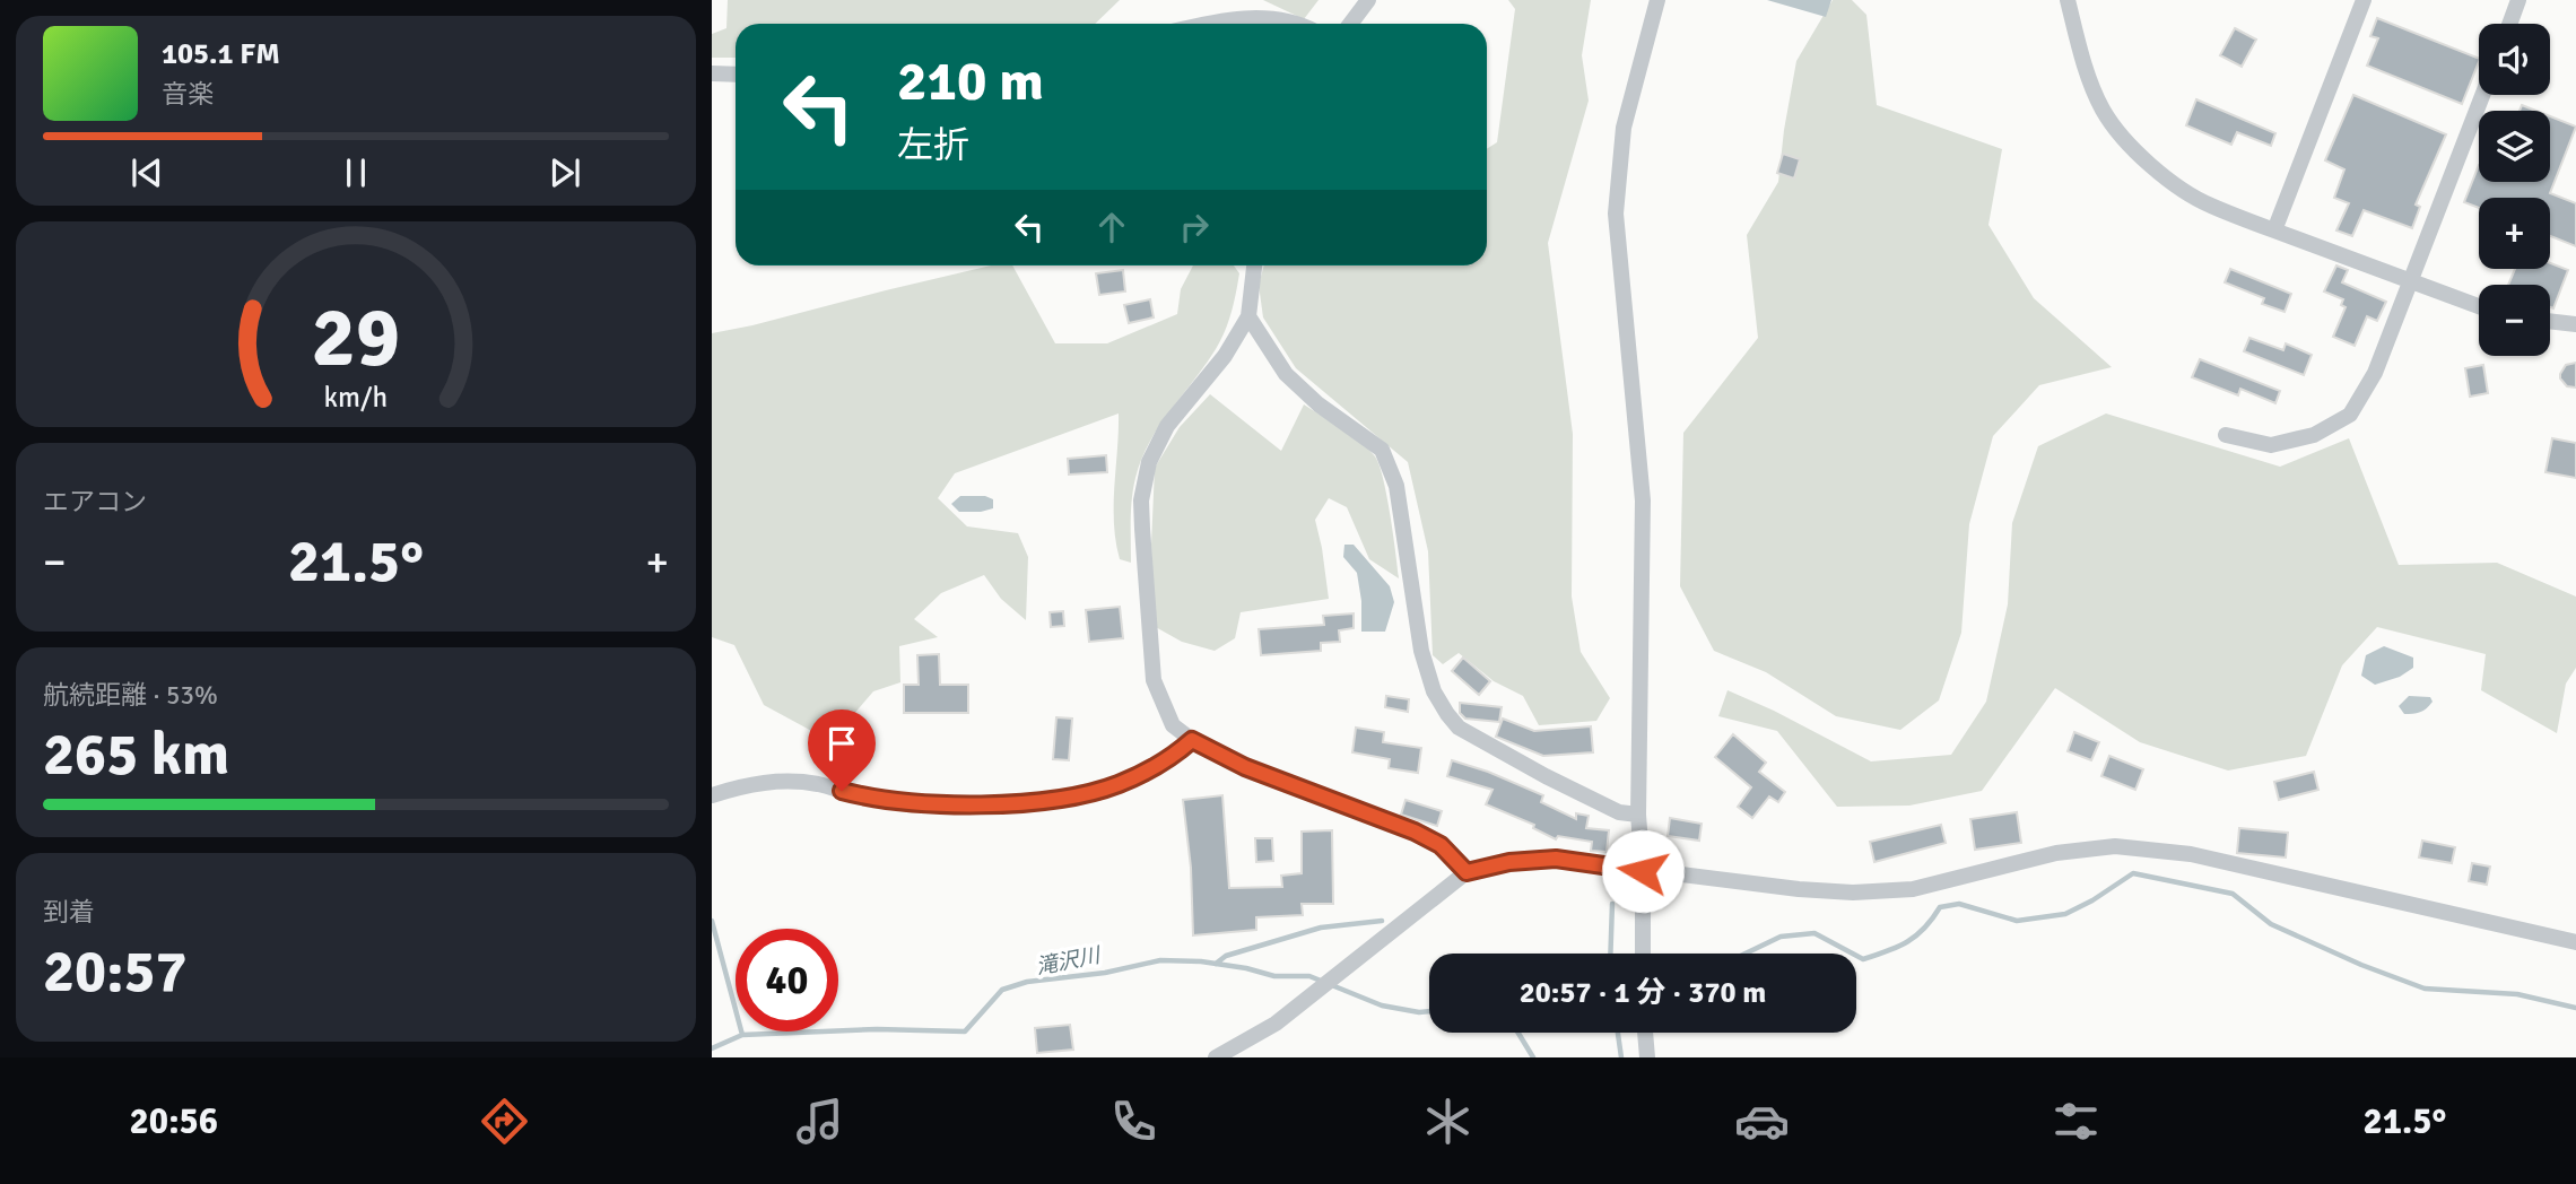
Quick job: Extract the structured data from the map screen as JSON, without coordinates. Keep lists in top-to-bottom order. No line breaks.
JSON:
{"water":["滝沢川"],"page":{"map_buttons":["+","−"],"turn":["210 m","左折"],"song":["105.1 FM","音楽"],"tile":["エアコン",["航続距離 · 53%","265 km"],["到着","20:57"]],"heat":["−","21.5°","+"],"limit":"40","trip":"20:57 · 1 分 · 370 m","tabs":["20:56","21.5°"],"gauge":["29","km/h"]}}
